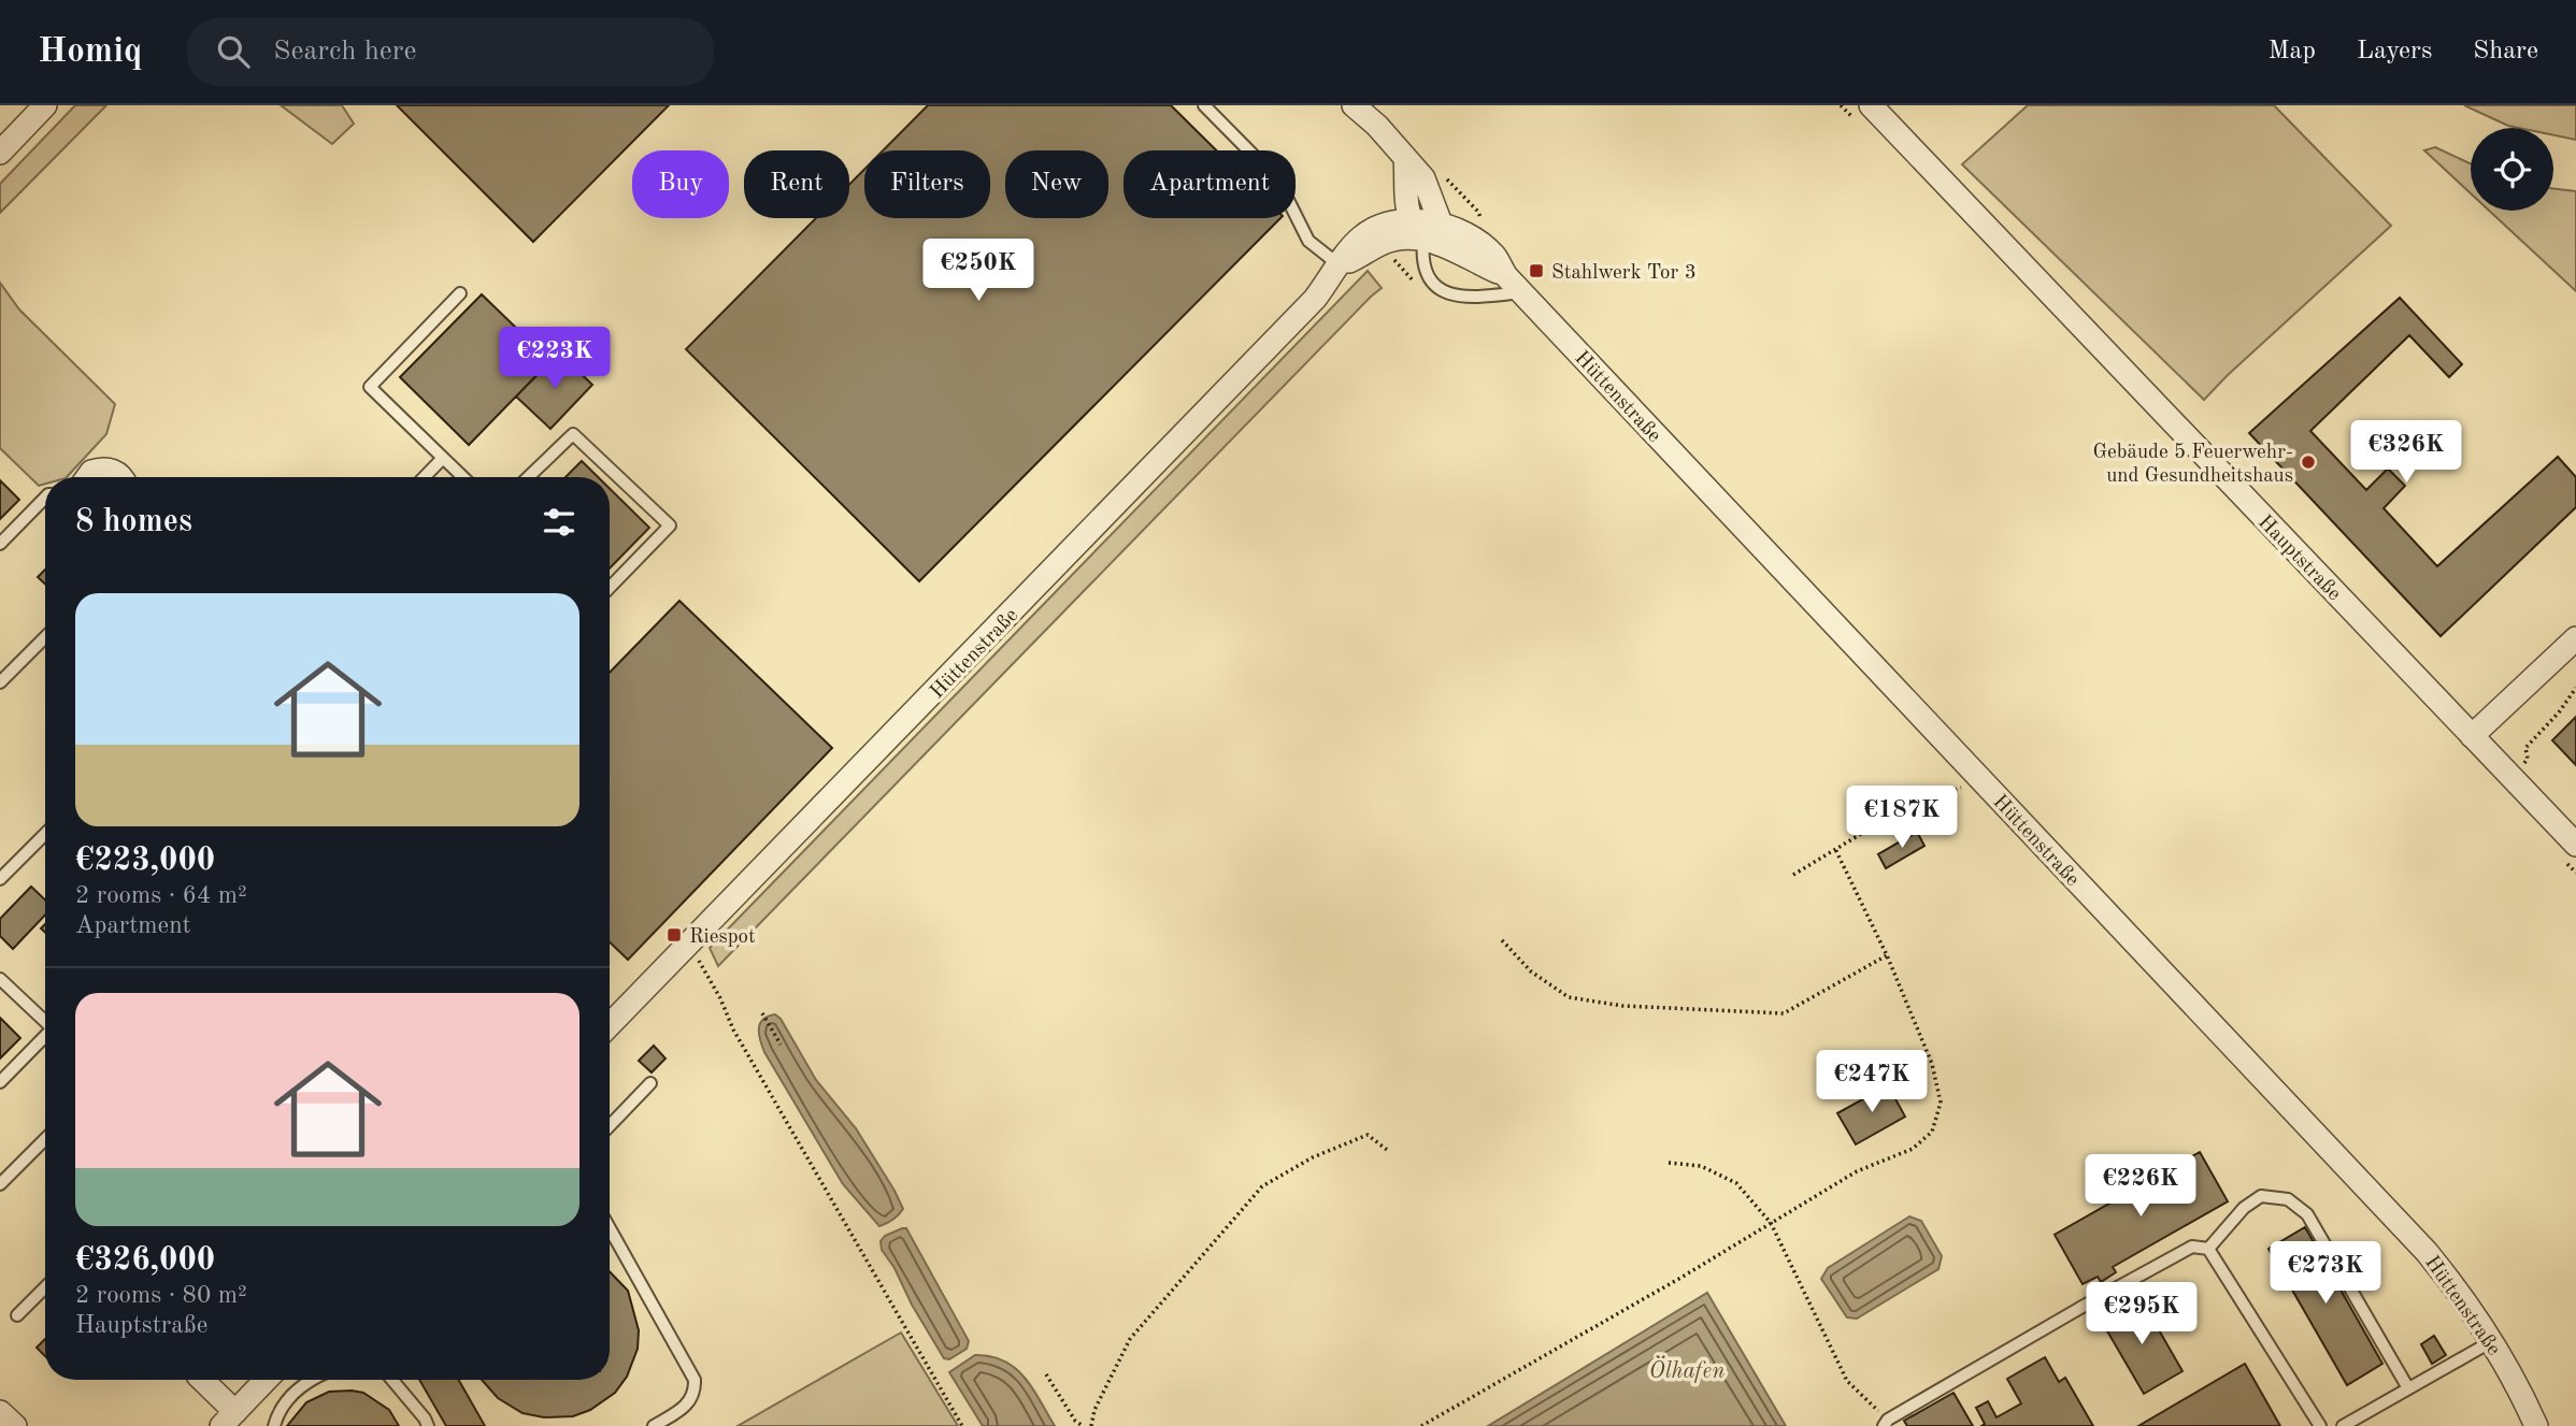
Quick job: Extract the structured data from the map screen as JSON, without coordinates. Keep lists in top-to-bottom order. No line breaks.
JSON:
{"streets":{"street":["Hüttenstraße","Hauptstraße"]},"water":["Ölhafen"],"places":{"transit":["Stahlwerk Tor 3","Riespot"],"other":["Gebäude 5 Feuerwehr- und Gesundheitshaus"]},"page":{"header":"Homiq","search":"Search here","nav":["Map","Layers","Share"],"chip":["Buy","Rent","Filters","New","Apartment"],"price":["€250K","€223K","€326K","€187K","€247K","€226K","€273K","€295K"],"heading":"8 homes","list":[{"name":"€223,000","note":"2 rooms · 64 m² · Apartment"},{"name":"€326,000","note":"2 rooms · 80 m² · Hauptstraße"}]}}
